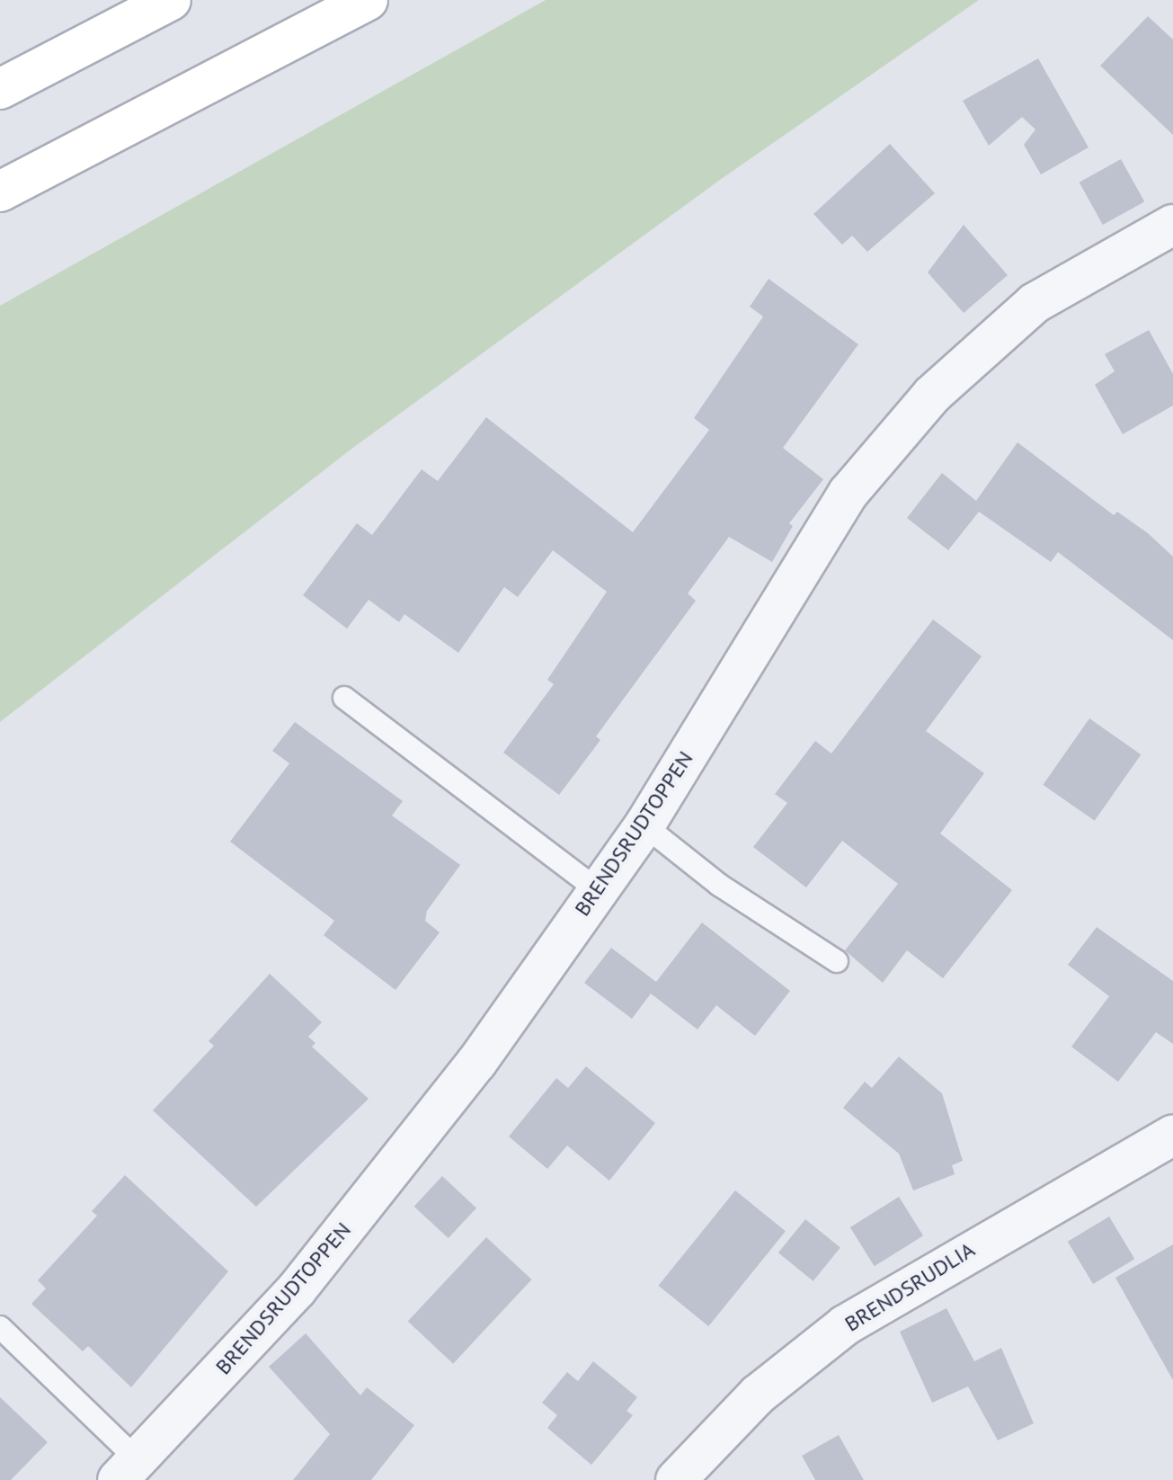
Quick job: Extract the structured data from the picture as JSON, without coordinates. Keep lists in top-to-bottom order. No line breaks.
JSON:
{"streets":{"street":["BRENDSRUDTOPPEN","BRENDSRUDLIA"]}}
